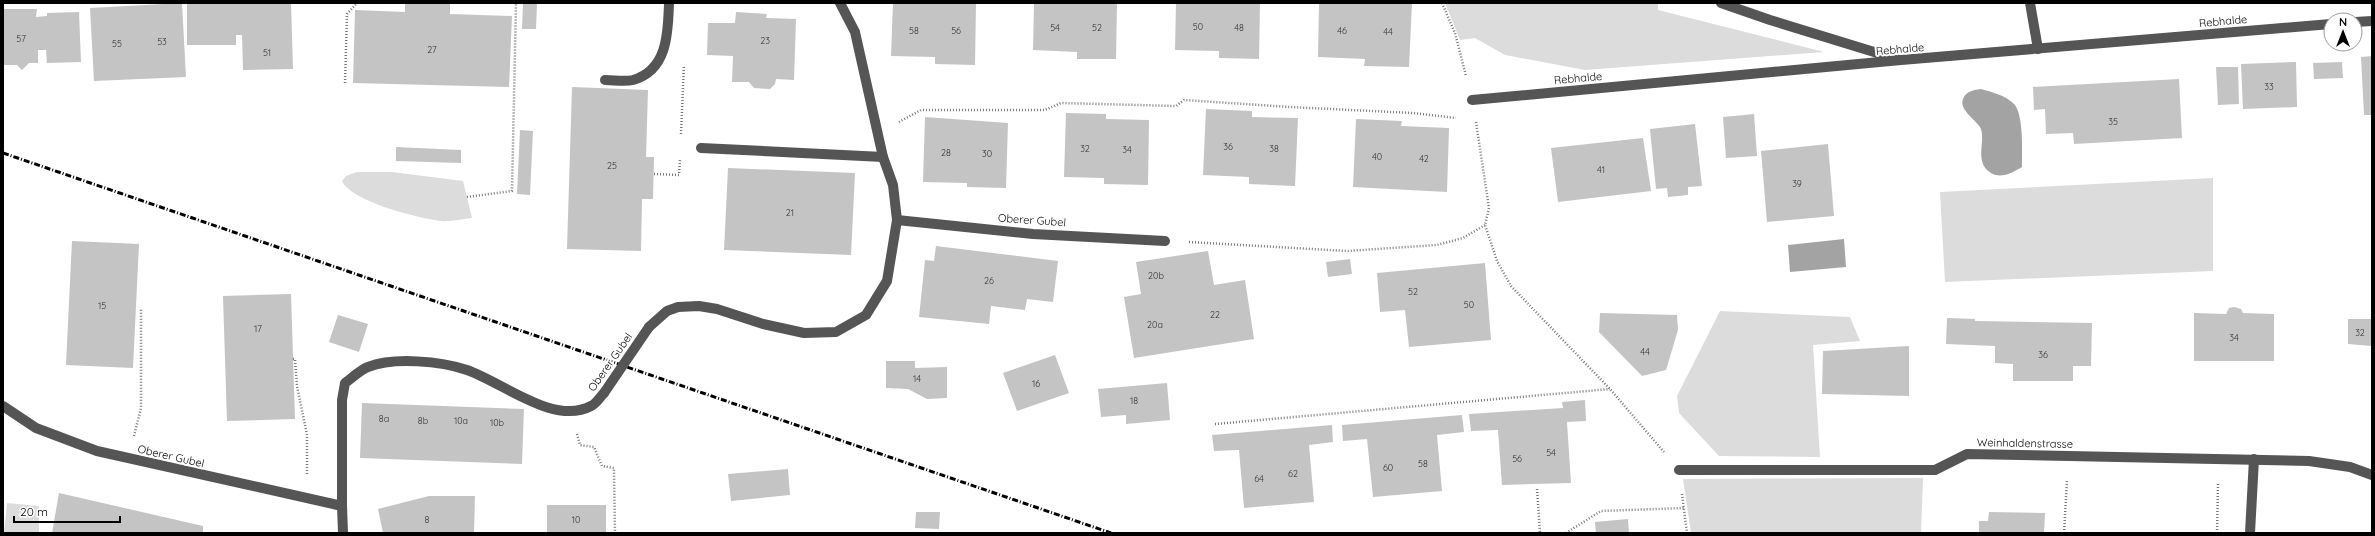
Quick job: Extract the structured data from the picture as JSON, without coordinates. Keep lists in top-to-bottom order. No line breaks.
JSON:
{"streets":{"street":["Rebhalde","Oberer Gubel","Weinhaldenstrasse"]},"house_numbers":["50","54","52","48","58","56","46","44","57","23","53","55","27","51","33","35","36","32","38","34","28","30","40","42","25","41","39","21","20b","26","52","50","15","22","20a","17","32","34","44","36","14","16","18","8a","8b","10a","10b","54","56","58","60","62","64","8","10"],"scale_bar":"20 m","north":"top"}
